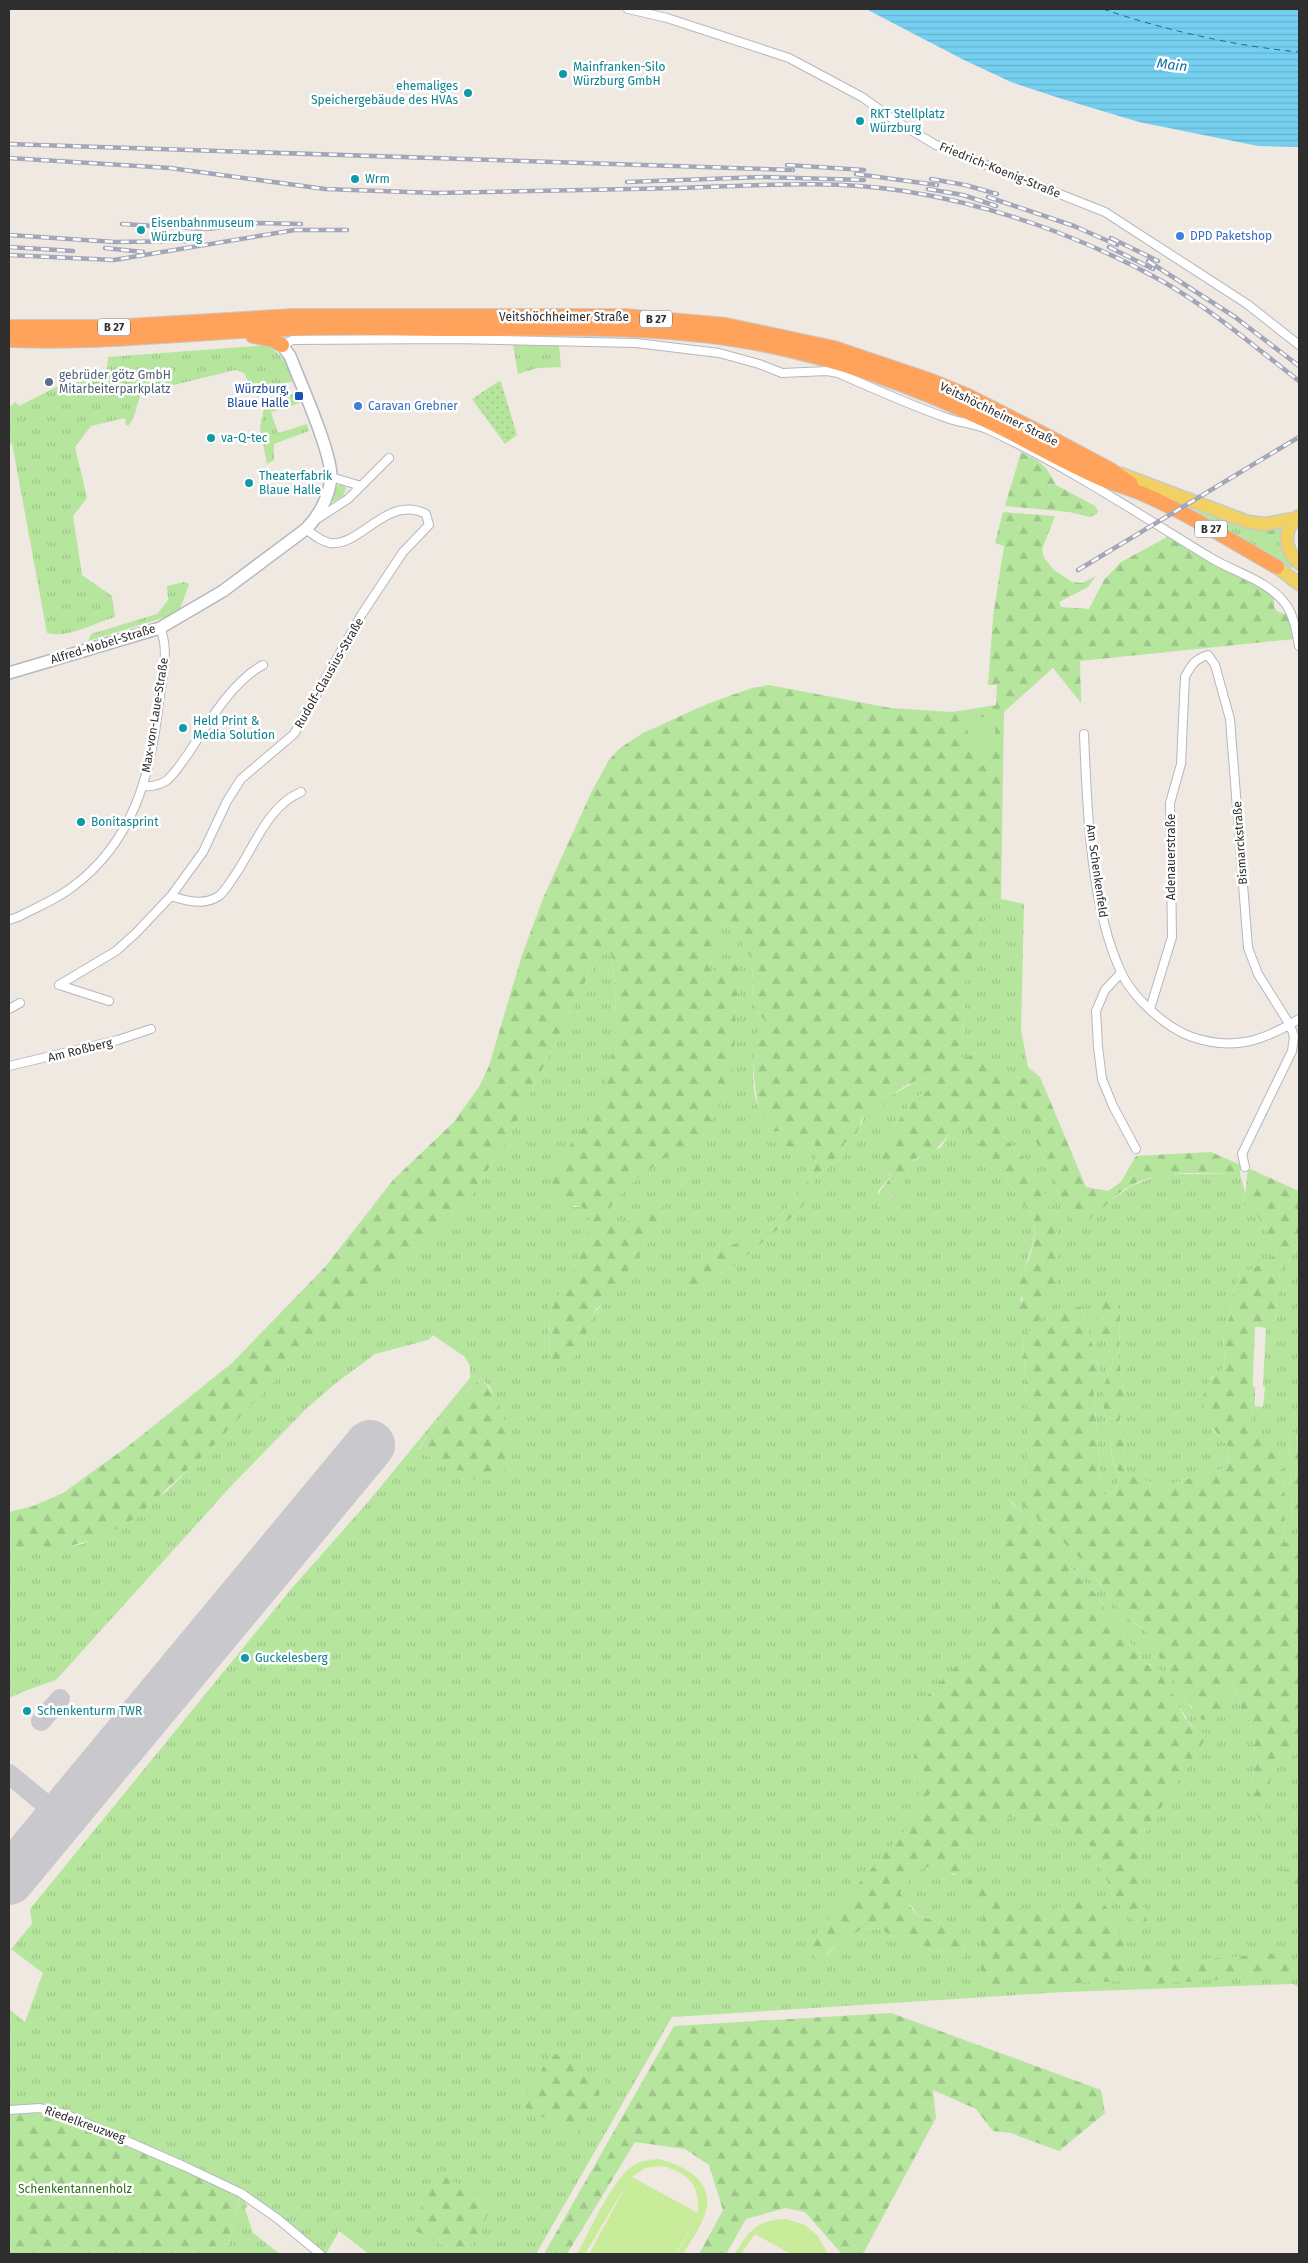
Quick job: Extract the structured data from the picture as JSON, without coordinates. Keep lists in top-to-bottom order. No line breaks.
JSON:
{"streets":{"highway":["Veitshöchheimer Straße","B 27"],"street":["Friedrich-Koenig-Straße","Alfred-Nobel-Straße","Rudolf-Clausius-Straße","Max-von-Laue-Straße","Bismarckstraße","Adenauerstraße","Am Schenkenfeld","Am Roßberg","Riedelkreuzweg"]},"crossings":[["Veitshöchheimer Straße","B 27"],["Alfred-Nobel-Straße","Rudolf-Clausius-Straße"],["Alfred-Nobel-Straße","Max-von-Laue-Straße"],["Bismarckstraße","Adenauerstraße"],["Bismarckstraße","Am Schenkenfeld"],["Adenauerstraße","Am Schenkenfeld"]],"water":["Main"],"parks":["Schenkentannenholz"],"places":{"other":["Mainfranken-Silo Würzburg GmbH","ehemaliges Speichergebäude des HVAs","RKT Stellplatz Würzburg","Wrm","Eisenbahnmuseum Würzburg","DPD Paketshop","gebrüder götz GmbH Mitarbeiterparkplatz","Caravan Grebner","va-Q-tec","Theaterfabrik Blaue Halle","Held Print & Media Solution","Bonitasprint","Guckelesberg","Schenkenturm TWR"],"transit":["Würzburg, Blaue Halle"]}}
